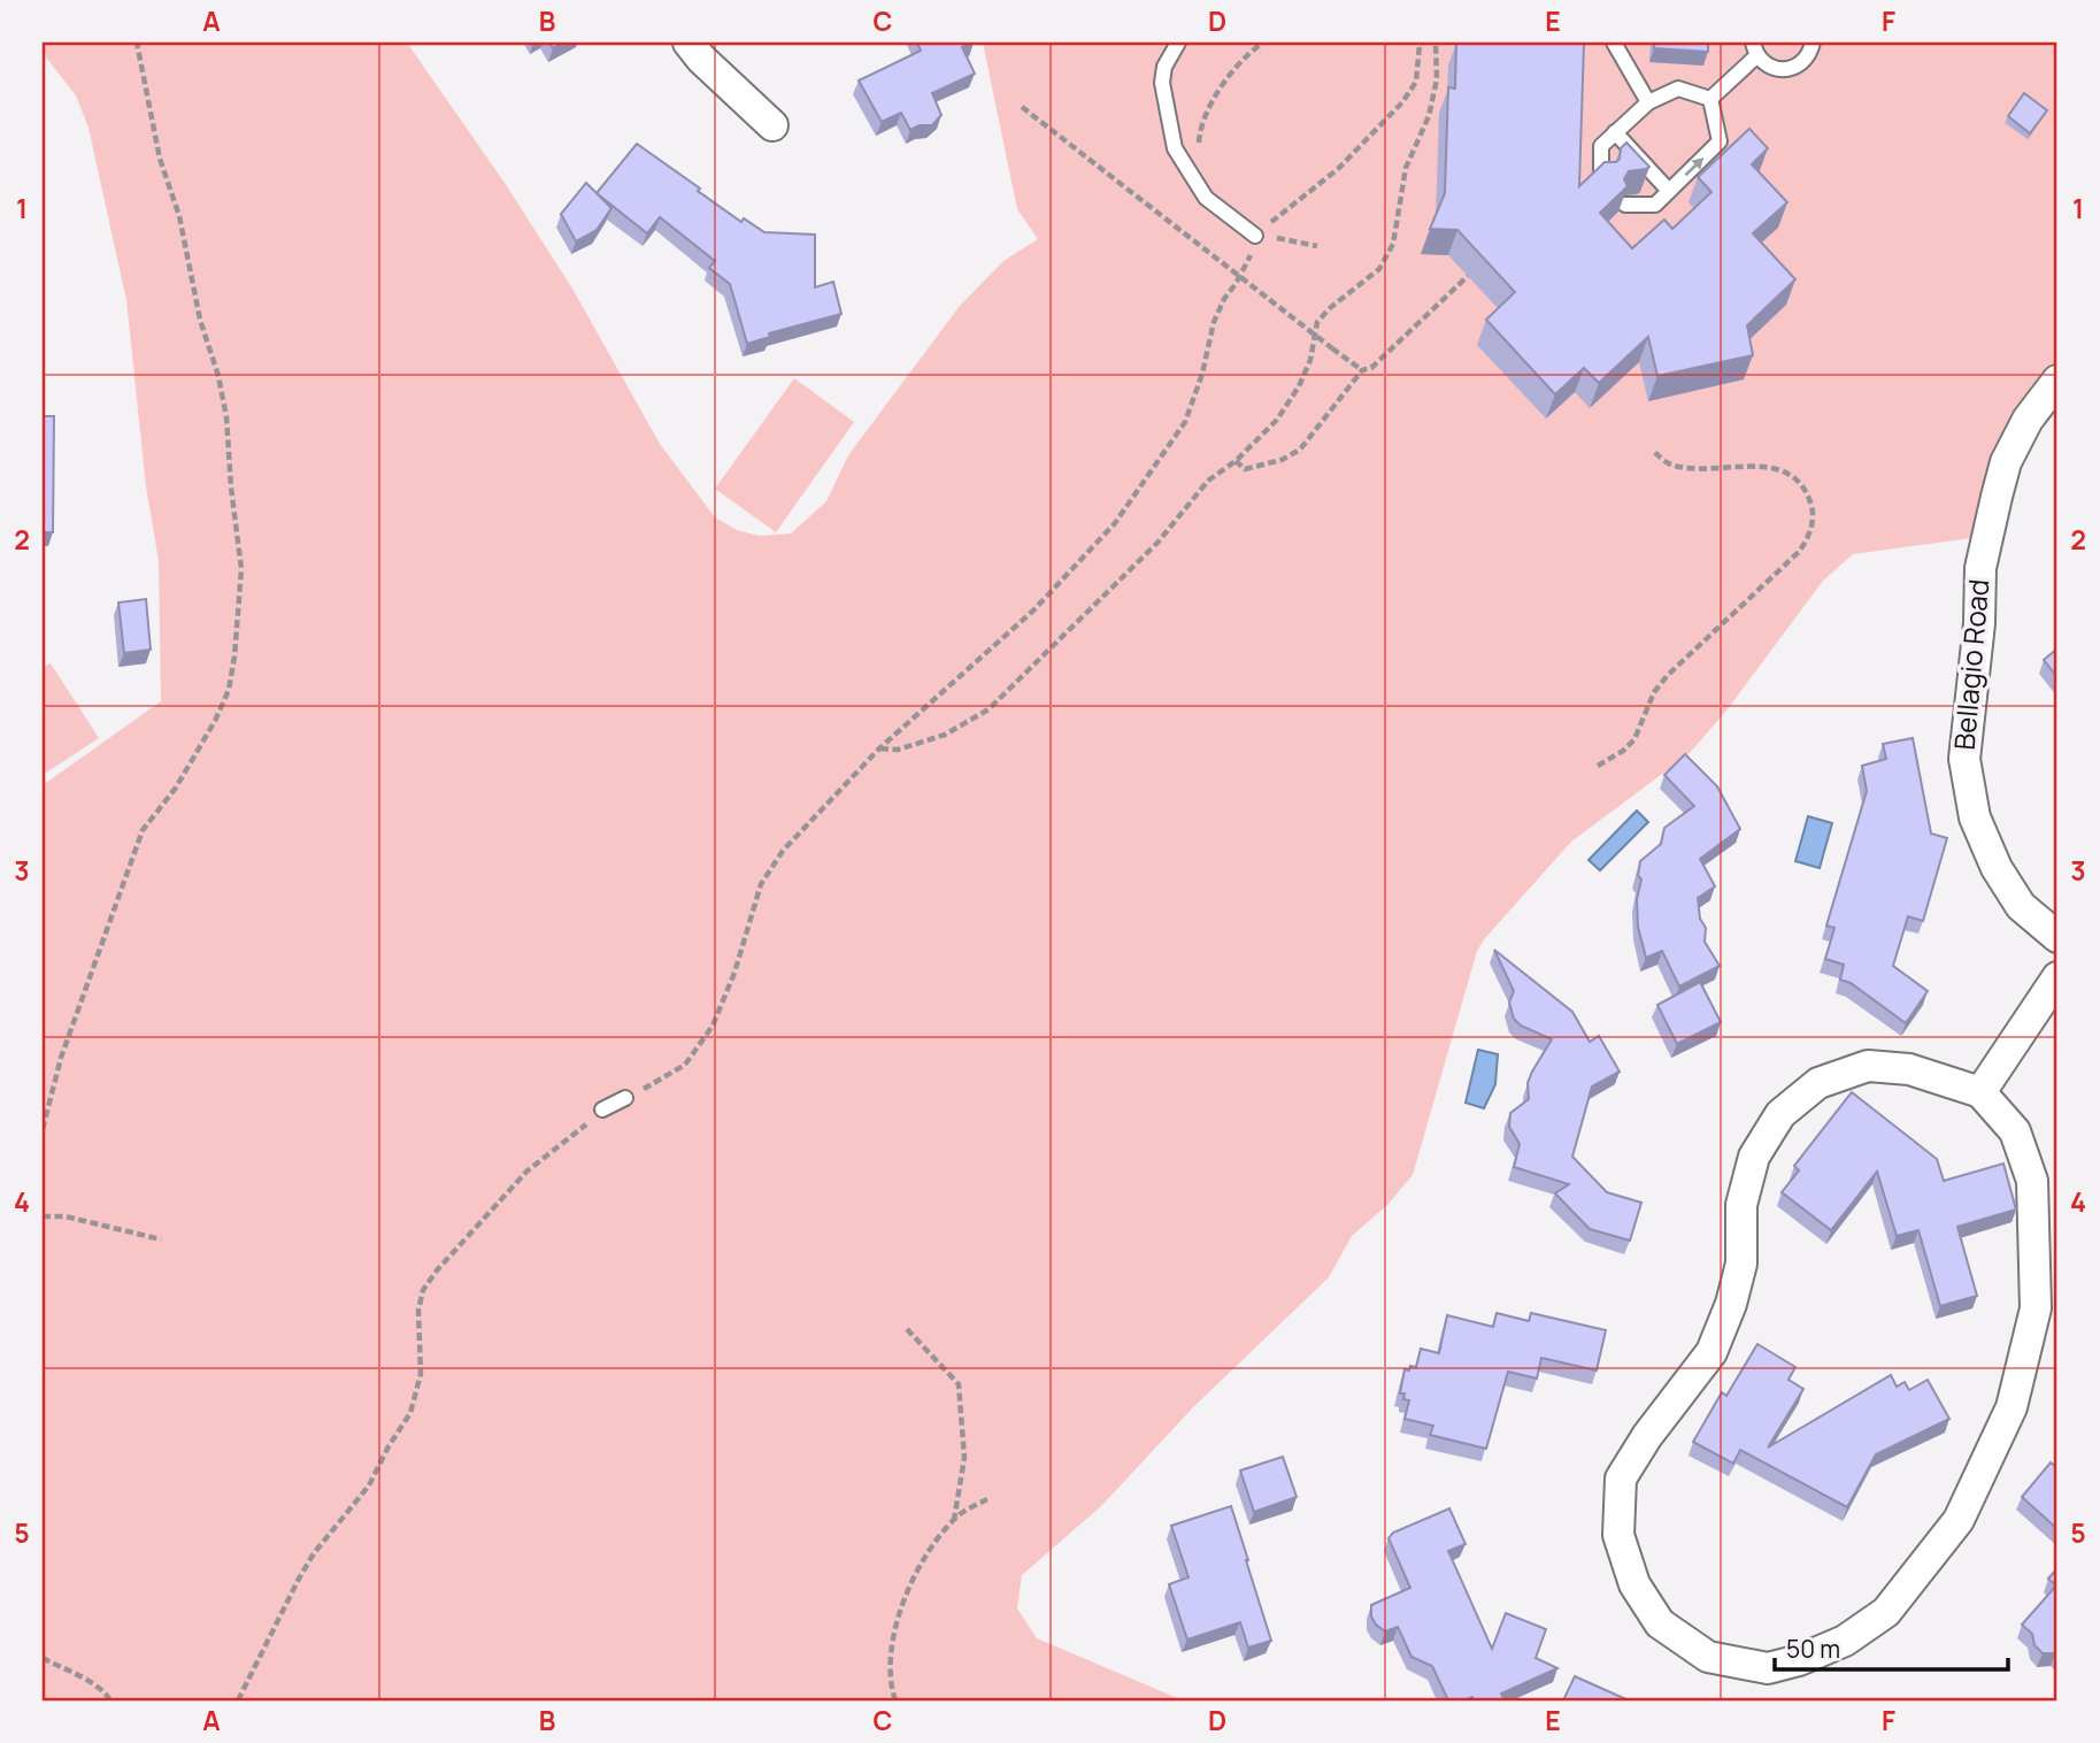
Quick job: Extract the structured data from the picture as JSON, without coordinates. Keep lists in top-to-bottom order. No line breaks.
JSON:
{"streets":{"street":["Bellagio Road"]},"scale_bar":"50 m","grid":{"columns":["A","B","C","D","E","F"],"rows":["1","2","3","4","5"]}}
